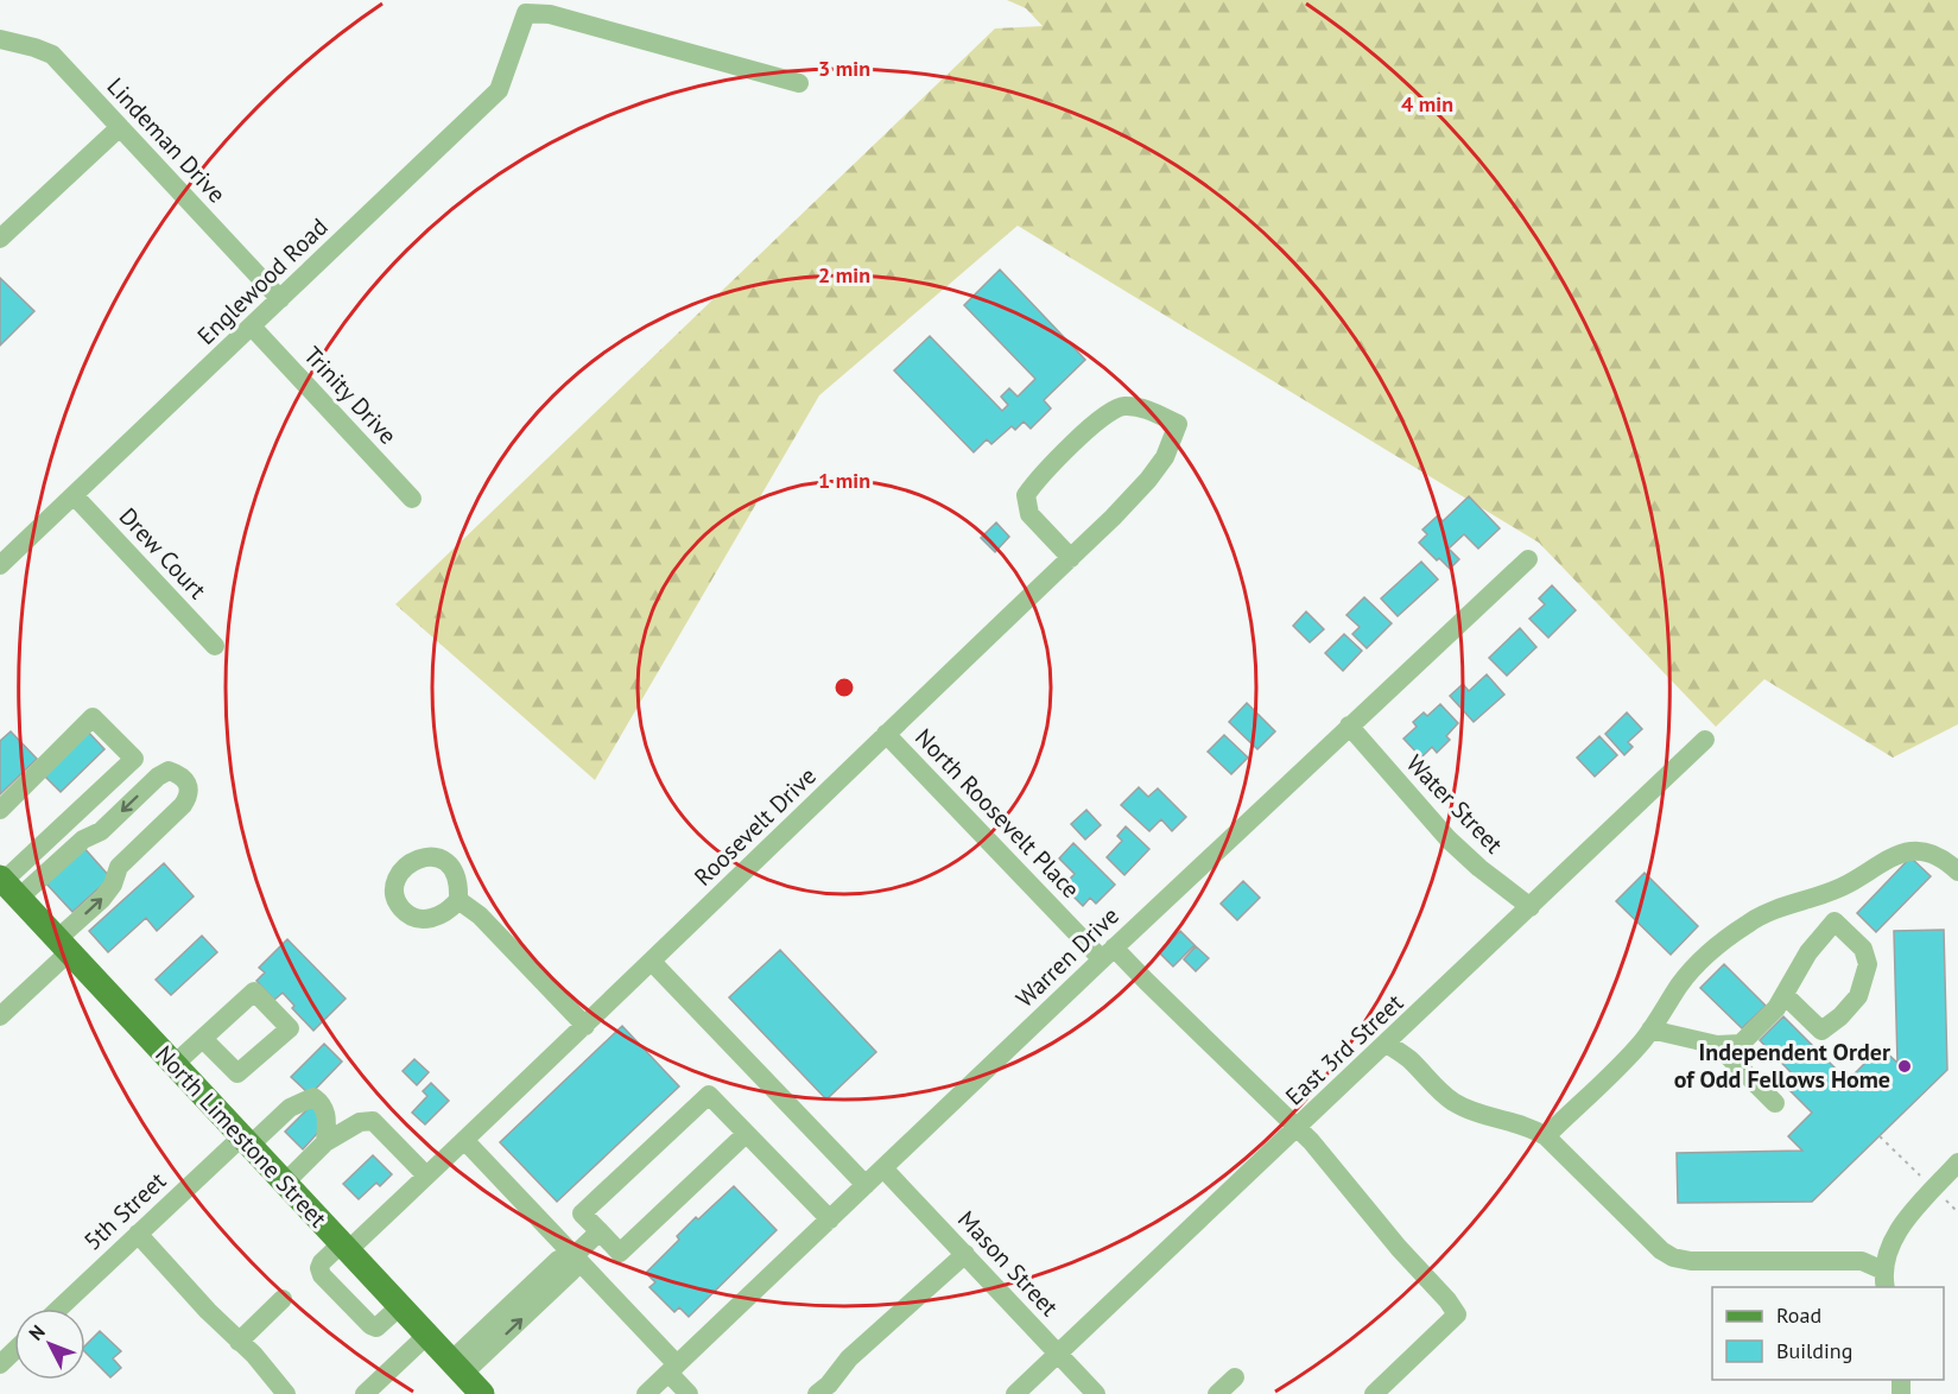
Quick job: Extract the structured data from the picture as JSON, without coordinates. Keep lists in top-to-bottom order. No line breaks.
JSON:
{"streets":{"main road":["North Limestone Street"],"street":["Lindeman Drive","Englewood Road","Trinity Drive","Drew Court","Water Street","North Roosevelt Place","Roosevelt Drive","Warren Drive","East 3rd Street","5th Street","Mason Street"]},"crossings":[["Lindeman Drive","Englewood Road"],["Englewood Road","Trinity Drive"],["Englewood Road","Drew Court"],["Water Street","Warren Drive"],["Water Street","East 3rd Street"],["North Roosevelt Place","Roosevelt Drive"],["North Roosevelt Place","Warren Drive"],["North Roosevelt Place","East 3rd Street"],["Roosevelt Drive","North Limestone Street"],["Warren Drive","Mason Street"],["East 3rd Street","Mason Street"],["North Limestone Street","5th Street"]],"places":["Independent Order of Odd Fellows Home"],"legend":["Road","Building"],"north":"top left","rings":["3 min","4 min","2 min","1 min"]}
